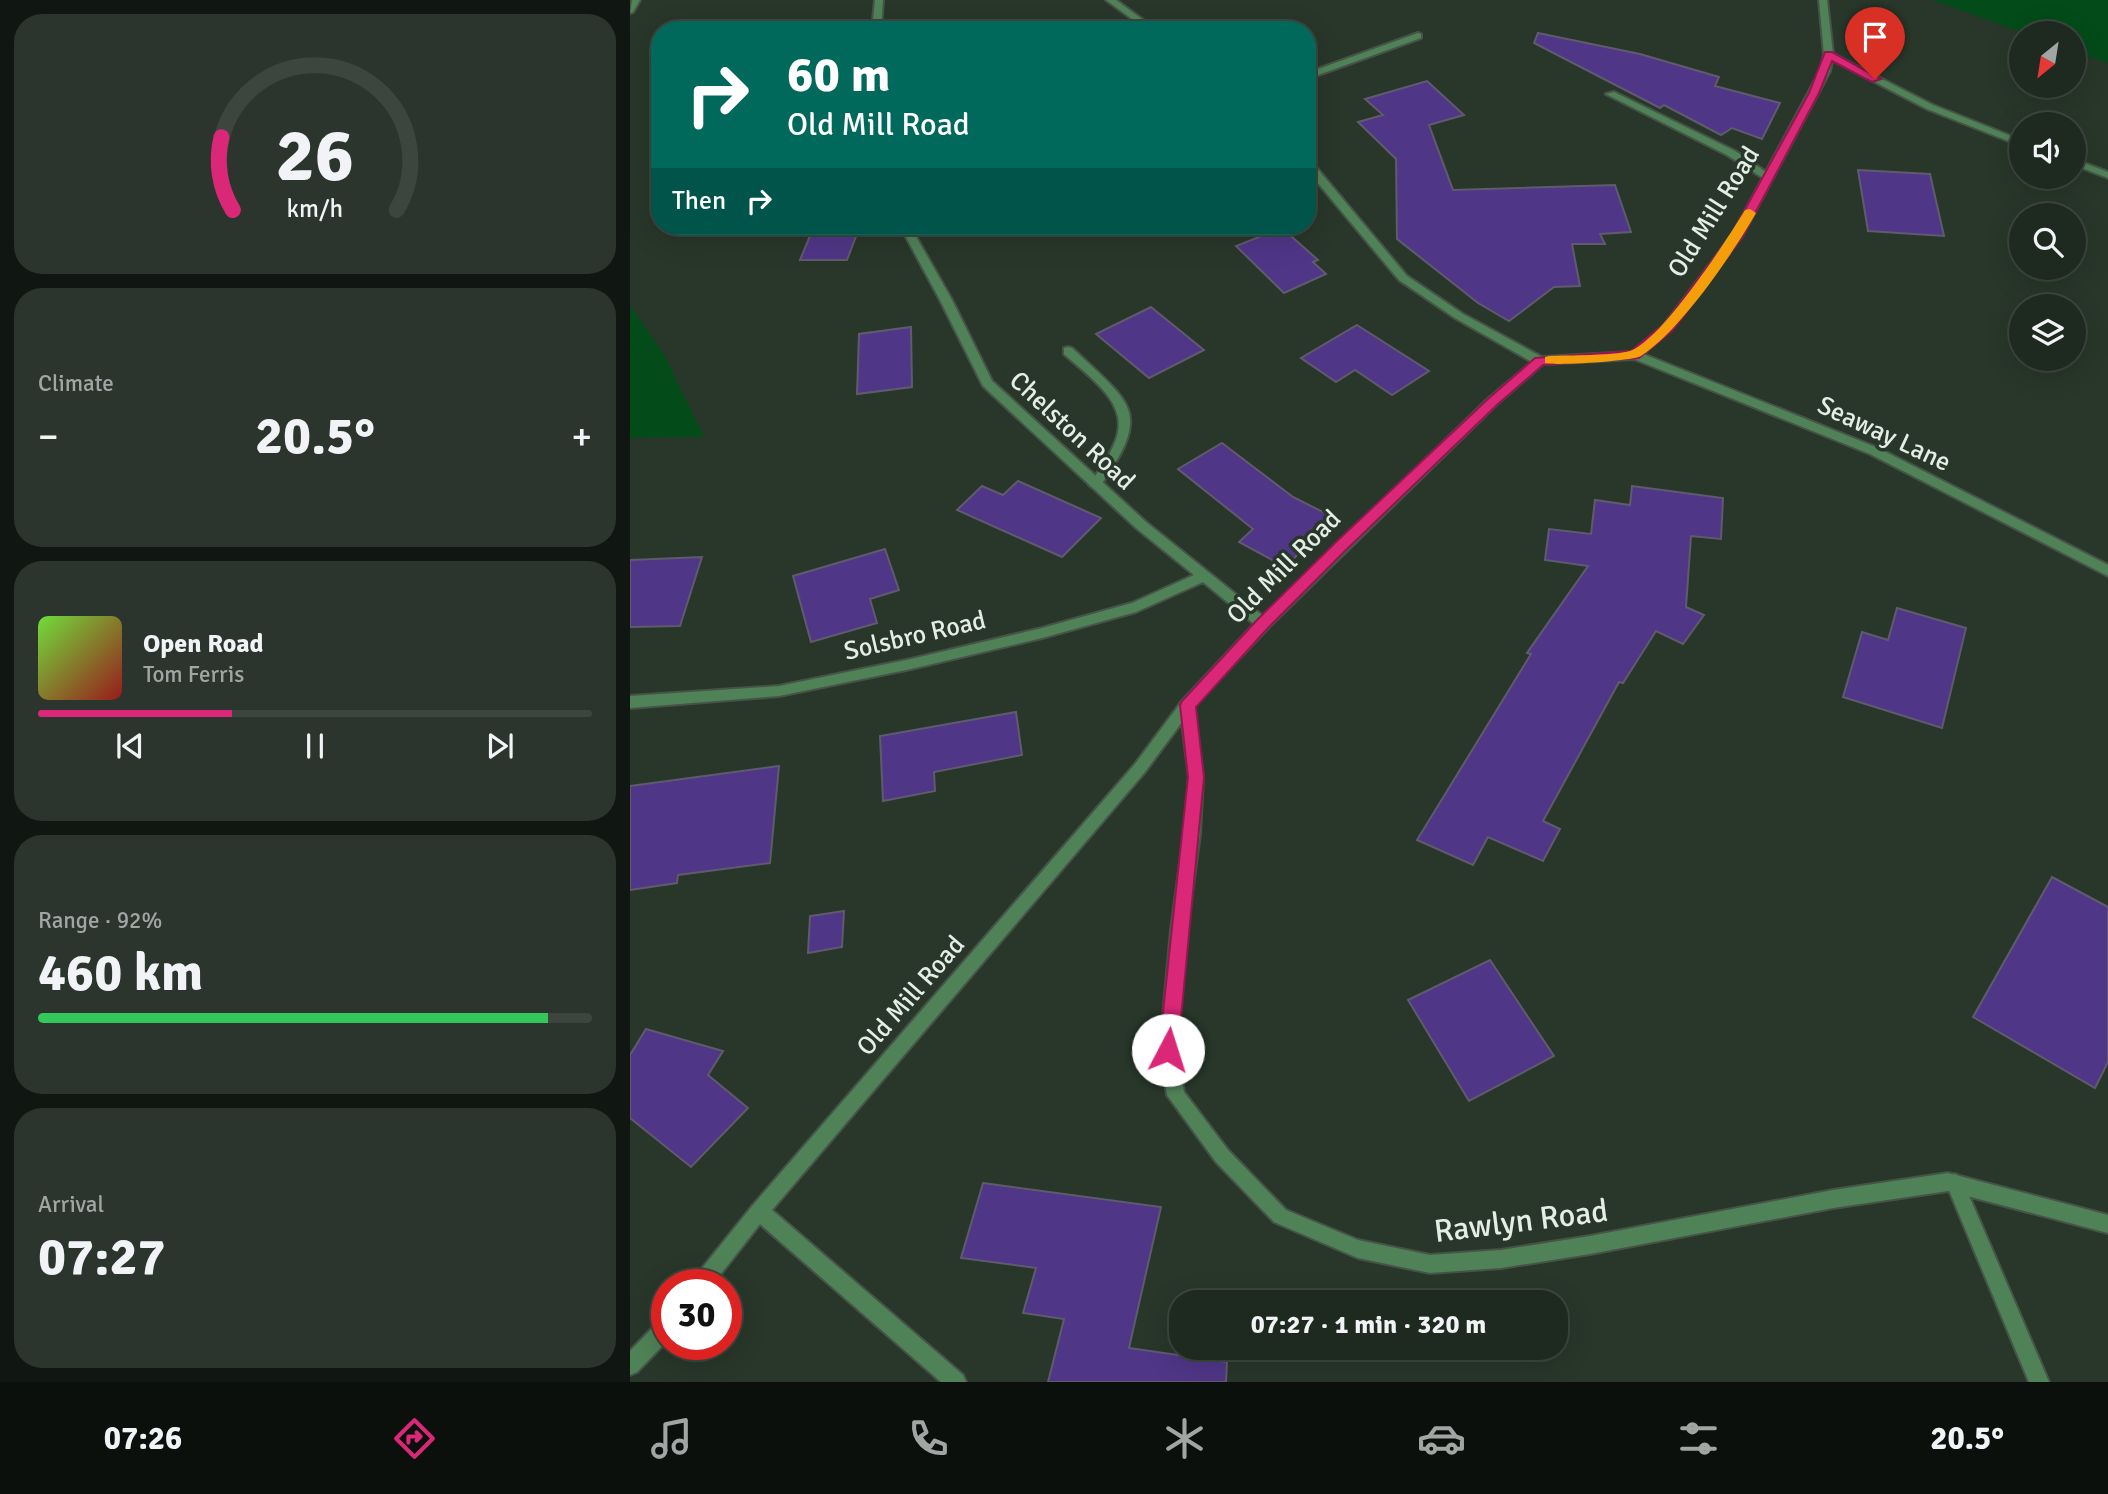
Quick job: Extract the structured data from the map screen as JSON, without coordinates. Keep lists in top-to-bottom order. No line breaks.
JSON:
{"streets":{"street":["Old Mill Road","Chelston Road","Seaway Lane","Solsbro Road","Rawlyn Road"]},"crossings":[["Old Mill Road","Chelston Road"],["Old Mill Road","Seaway Lane"],["Old Mill Road","Rawlyn Road"],["Chelston Road","Solsbro Road"]],"north":"bottom left","page":{"turn":["60 m","Old Mill Road"],"then":"Then","tile":["Climate",["Range · 92%","460 km"],["Arrival","07:27"]],"heat":["−","20.5°","+"],"song":["Open Road","Tom Ferris"],"limit":"30","trip":"07:27 · 1 min · 320 m","tabs":["07:26","20.5°"],"gauge":["26","km/h"]}}
